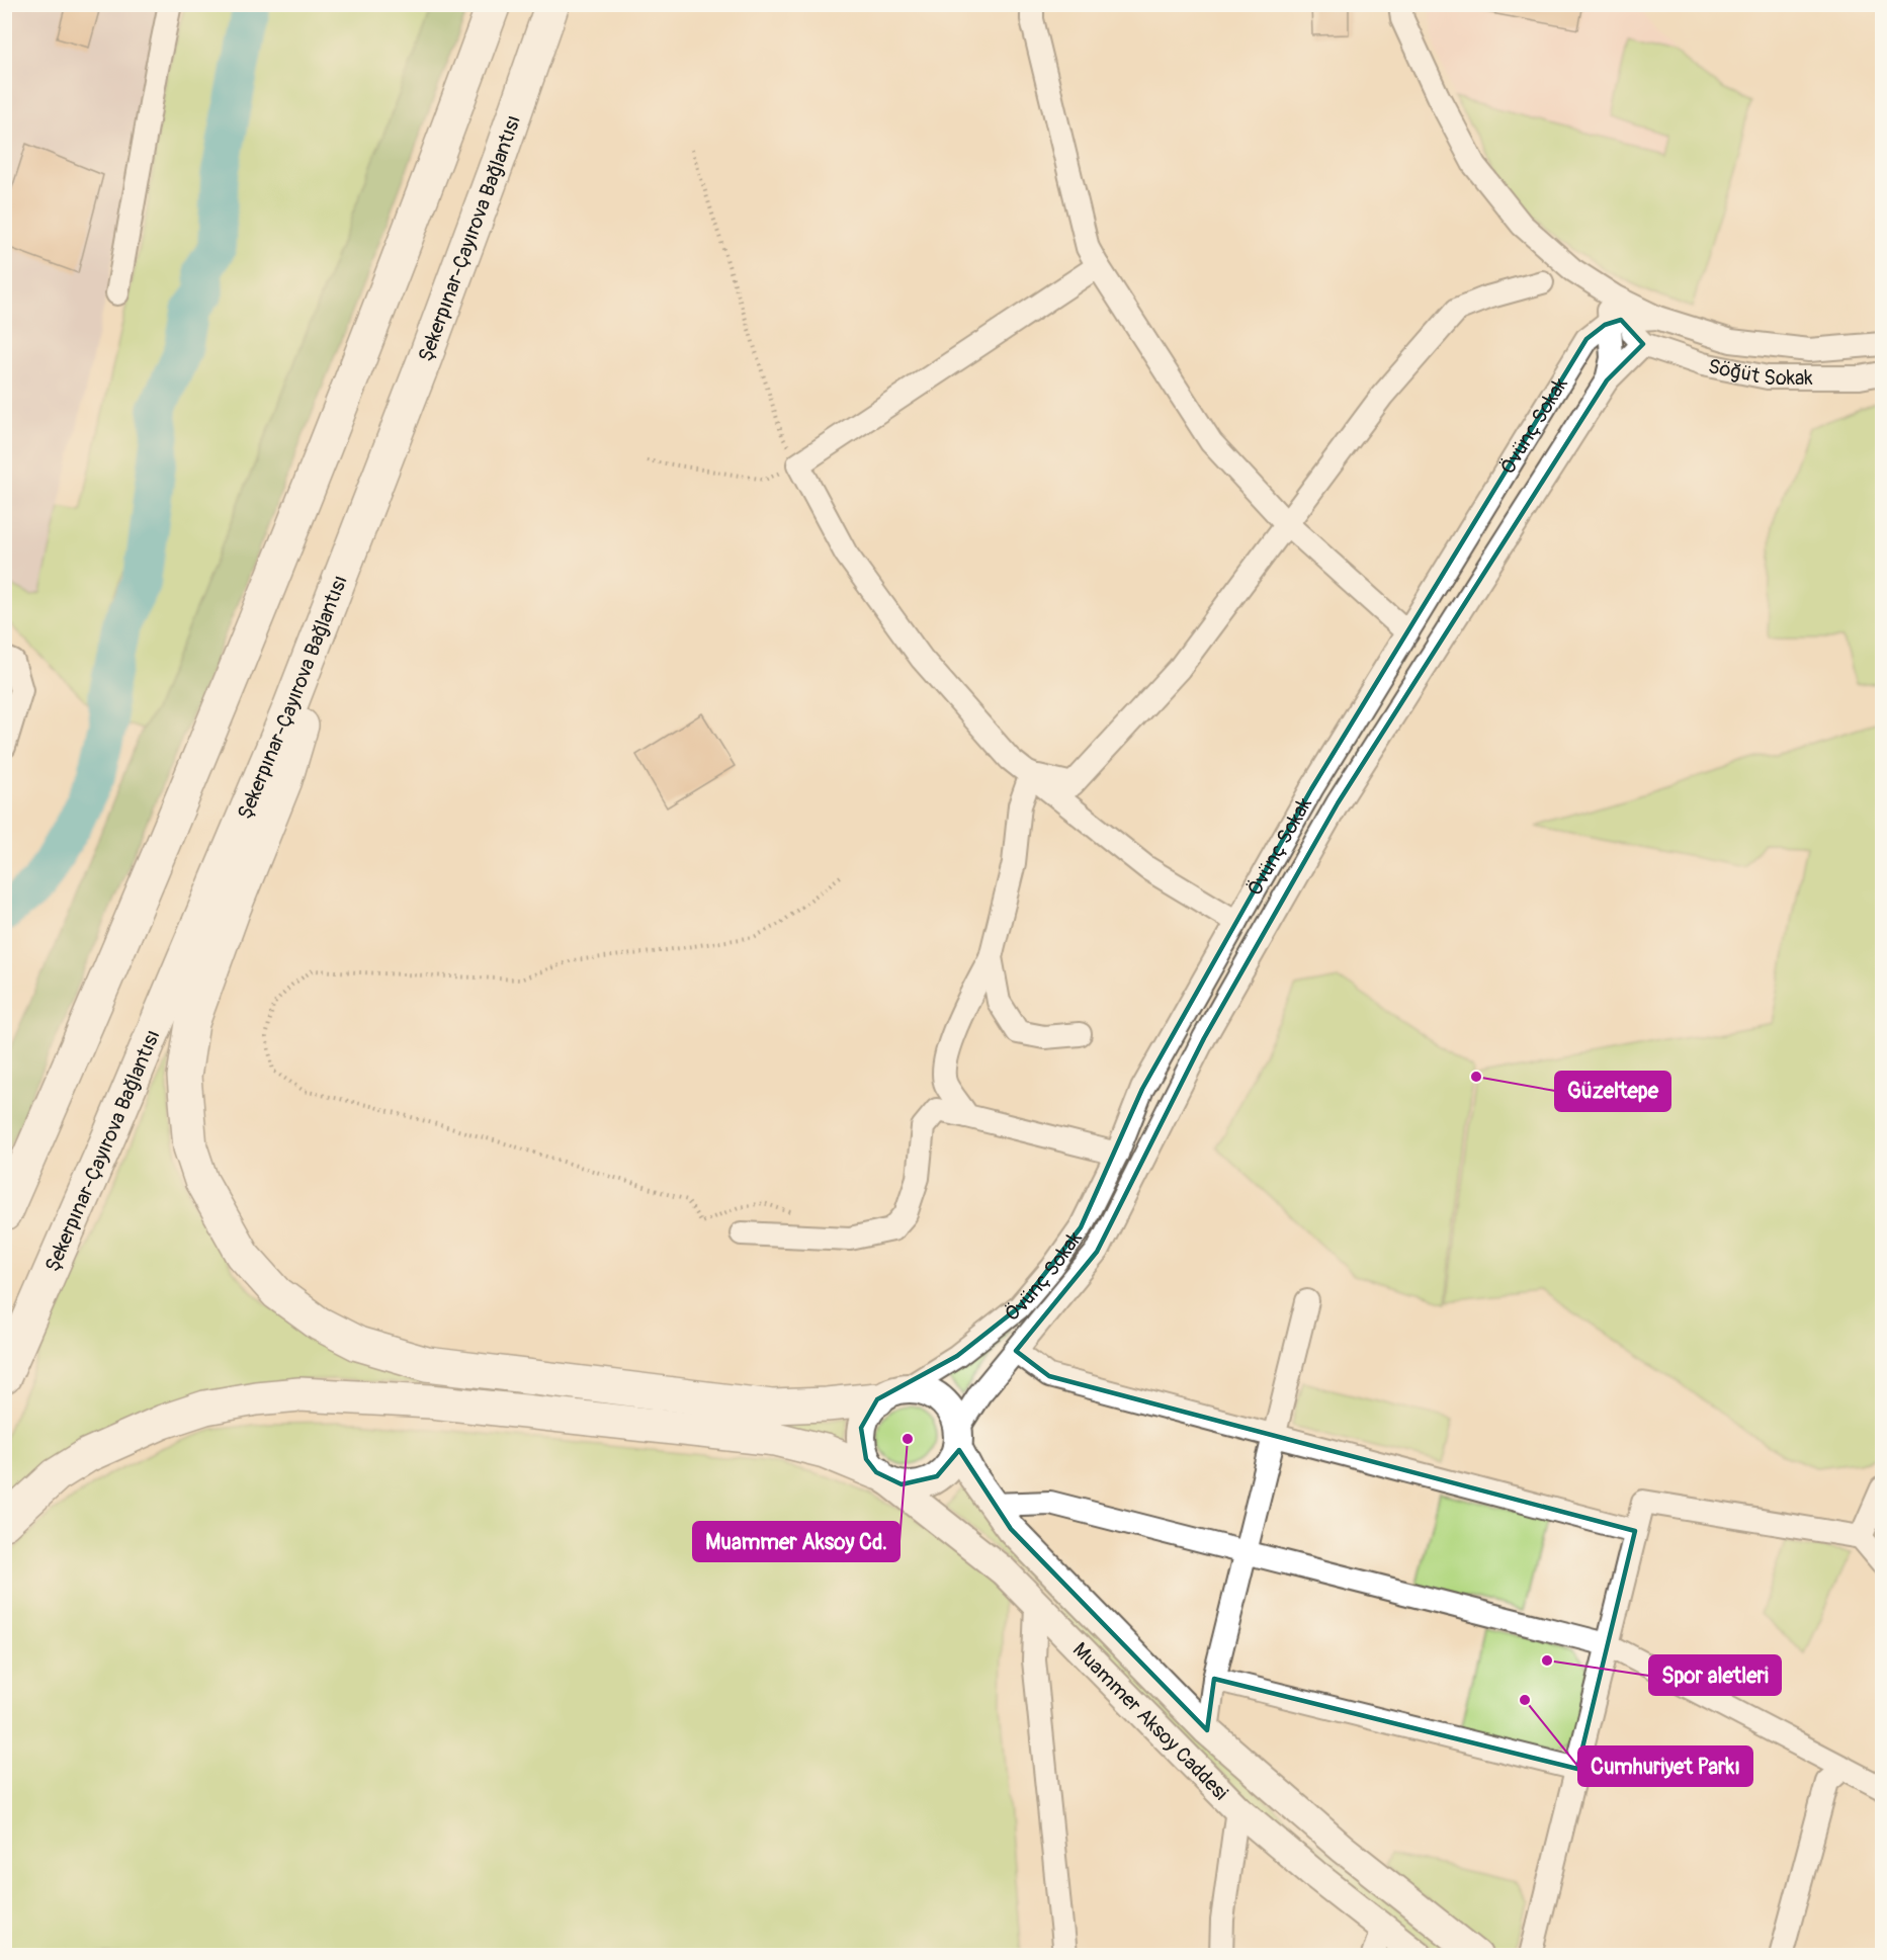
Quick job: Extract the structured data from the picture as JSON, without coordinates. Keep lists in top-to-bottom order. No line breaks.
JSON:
{"streets":{"highway":["Şekerpınar-Çayırova Bağlantısı"],"main road":["Muammer Aksoy Caddesi"],"street":["Söğüt Sokak","Övünç Sokak"]},"crossings":[["Söğüt Sokak","Övünç Sokak"],["Övünç Sokak","Muammer Aksoy Caddesi"]],"places":["Güzeltepe","Muammer Aksoy Cd.","Spor aletleri","Cumhuriyet Parkı"]}
